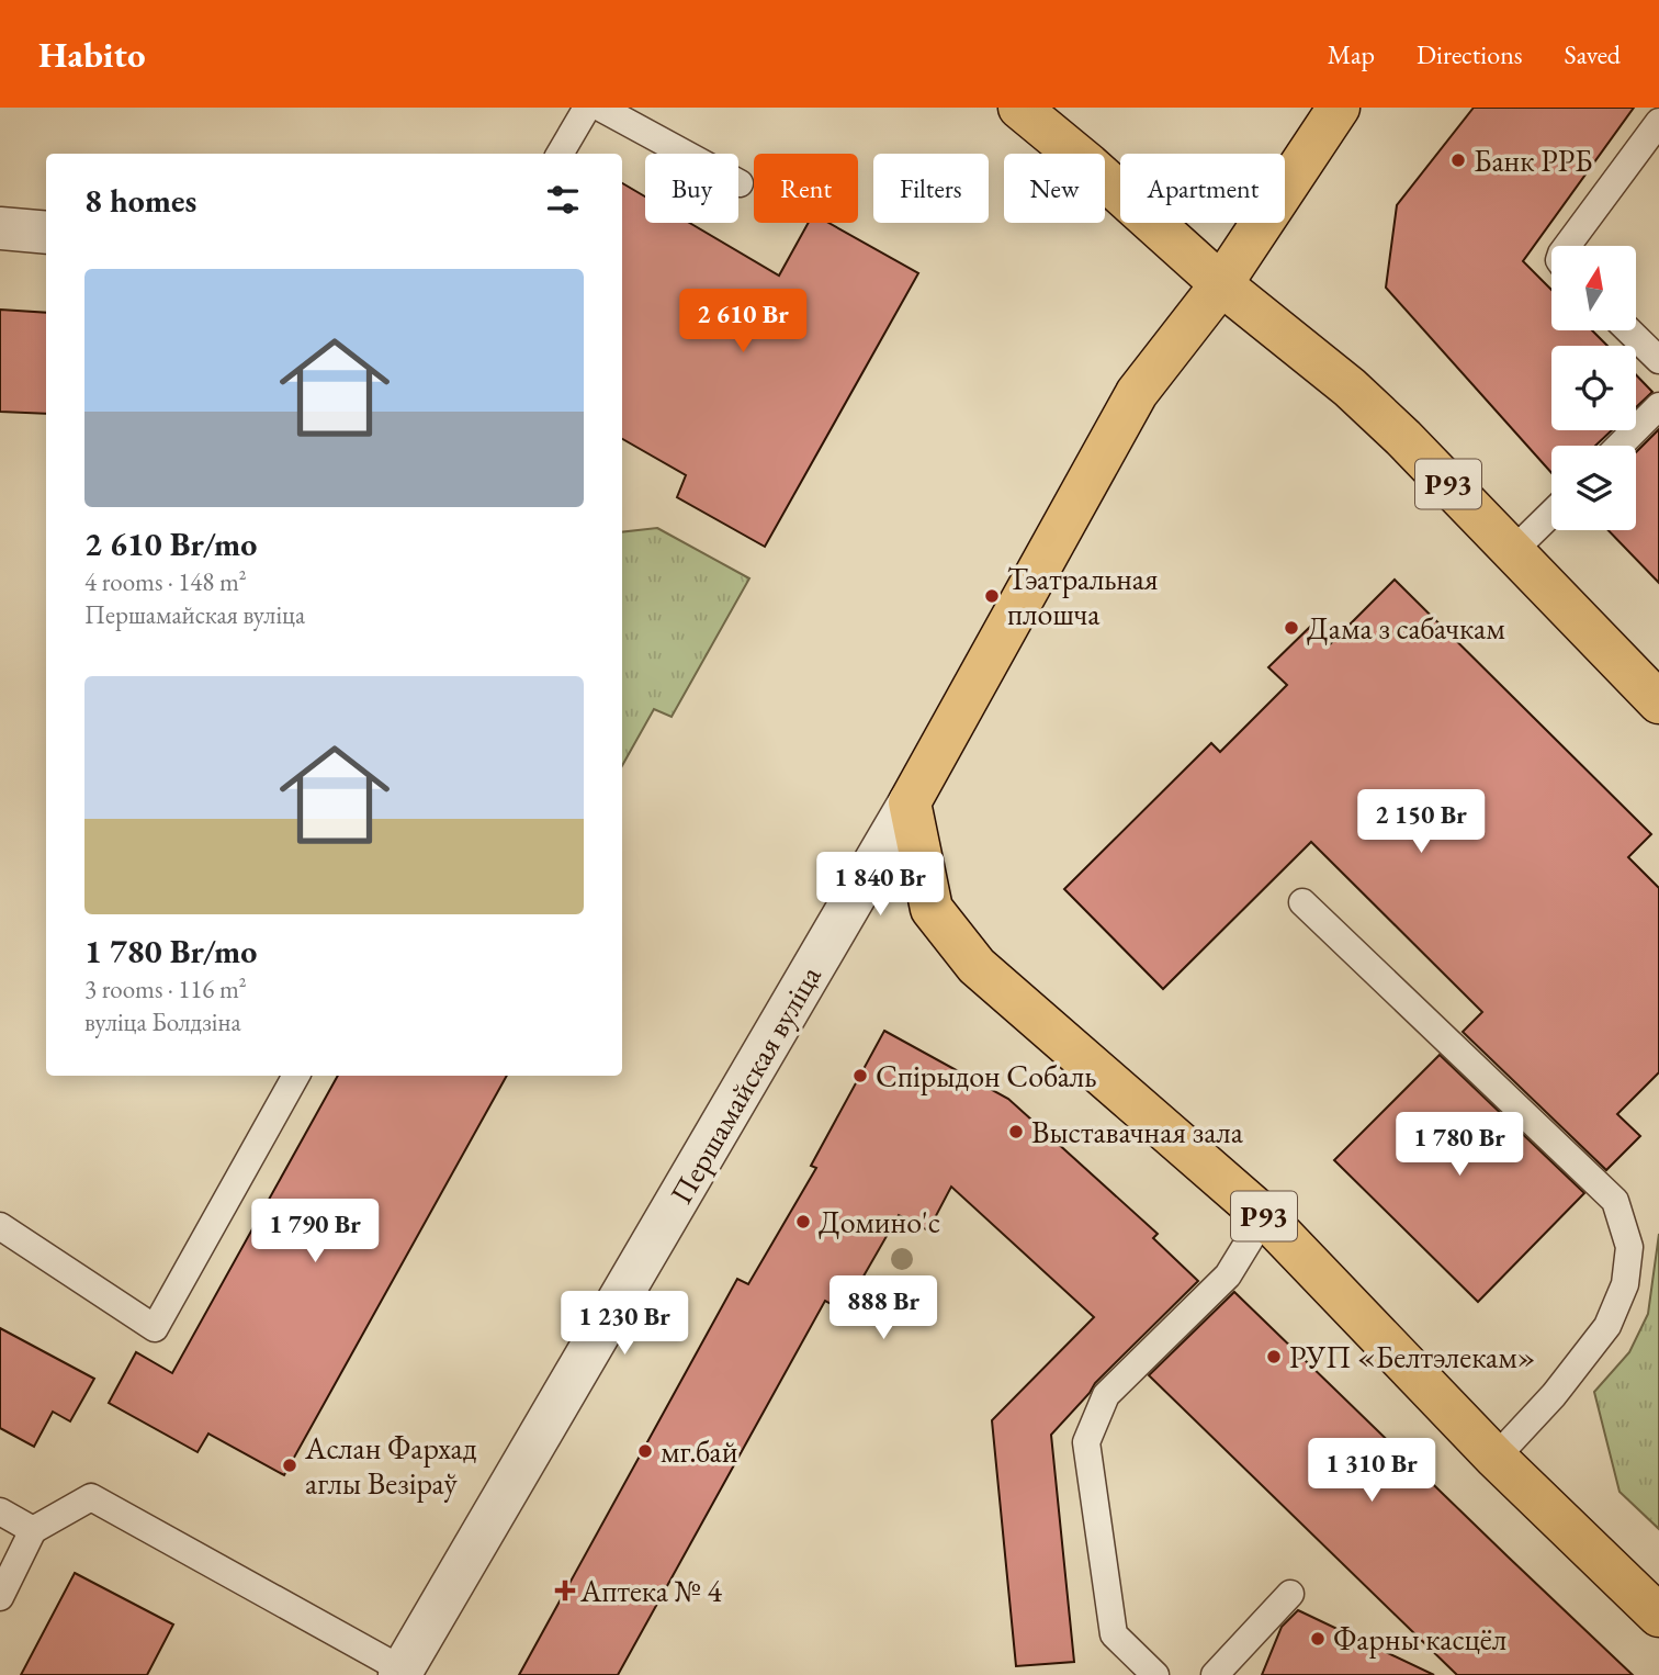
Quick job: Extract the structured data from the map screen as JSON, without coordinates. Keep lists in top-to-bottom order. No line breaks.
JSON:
{"streets":{"main road":["Р93","Першамайская вуліца"]},"crossings":[["Р93","Першамайская вуліца"]],"places":{"other":["Банк РРБ","Тэатральная плошча","Дама з сабачкам","Спірыдон Собаль","Выставачная зала","Домино'c","РУП «Белтэлекам»","мг.бай","Аслан Фархад аглы Везіраў","Фарны касцёл"],"health":["Аптека № 4"]},"north":"top","page":{"header":"Habito","nav":["Map","Directions","Saved"],"chip":["Buy","Rent","Filters","New","Apartment"],"heading":"8 homes","list":[{"name":"2 610 Br/mo","note":"4 rooms · 148 m² · Першамайская вуліца"},{"name":"1 780 Br/mo","note":"3 rooms · 116 m² · вуліца Болдзіна"}],"price":["2 610 Br","2 150 Br","1 840 Br","1 780 Br","1 790 Br","888 Br","1 230 Br","1 310 Br"]}}
